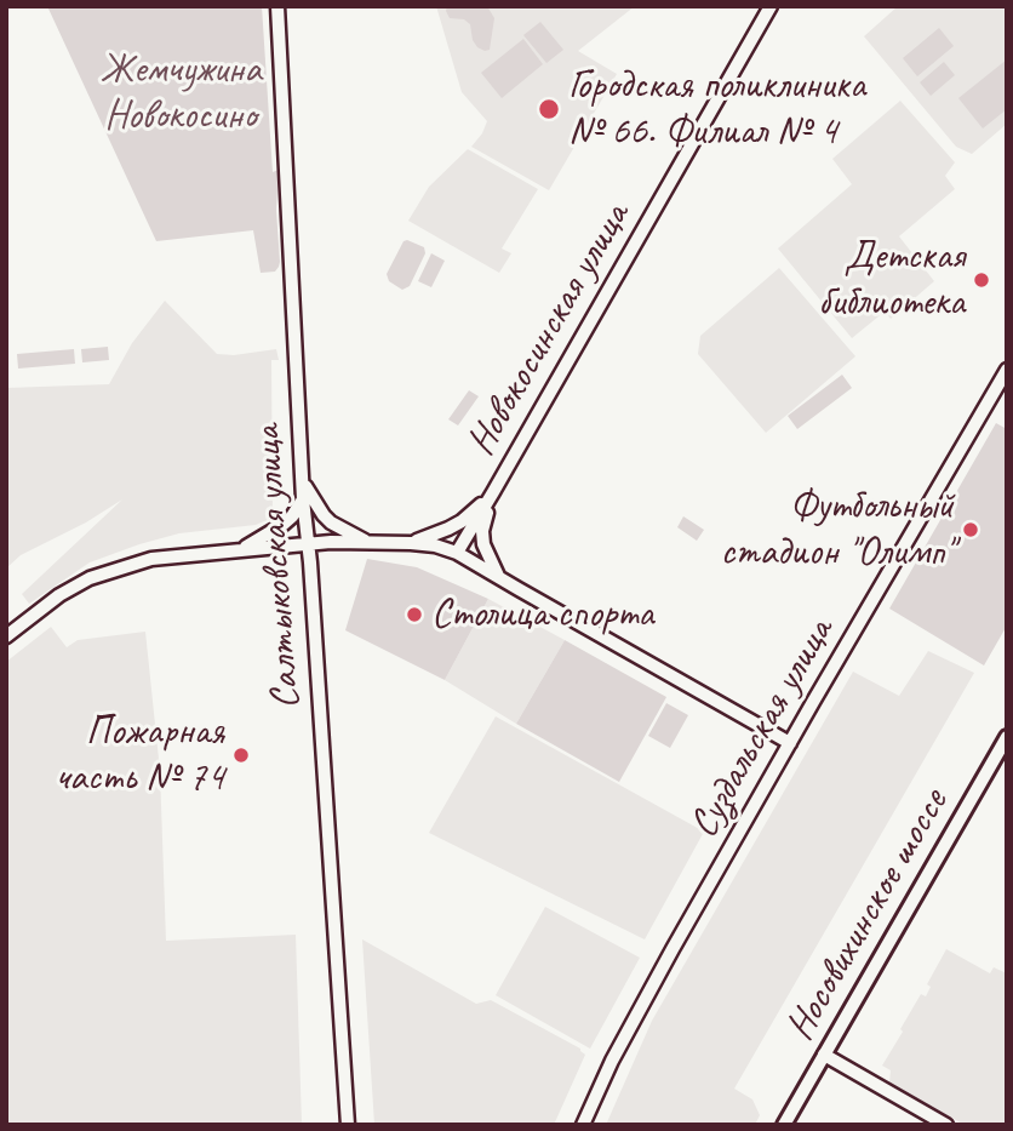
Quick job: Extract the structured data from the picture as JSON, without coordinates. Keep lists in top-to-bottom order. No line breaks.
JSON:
{"streets":{"main road":["Носовихинское шоссе"],"street":["Новокосинская улица","Салтыковская улица","Суздальская улица"]},"parks":["Жемчужина Новокосино"],"places":["Городская поликлиника № 66. Филиал № 4","Детская библиотека","Футбольный стадион \"Олимп\"","Столица спорта","Пожарная часть № 74"]}
